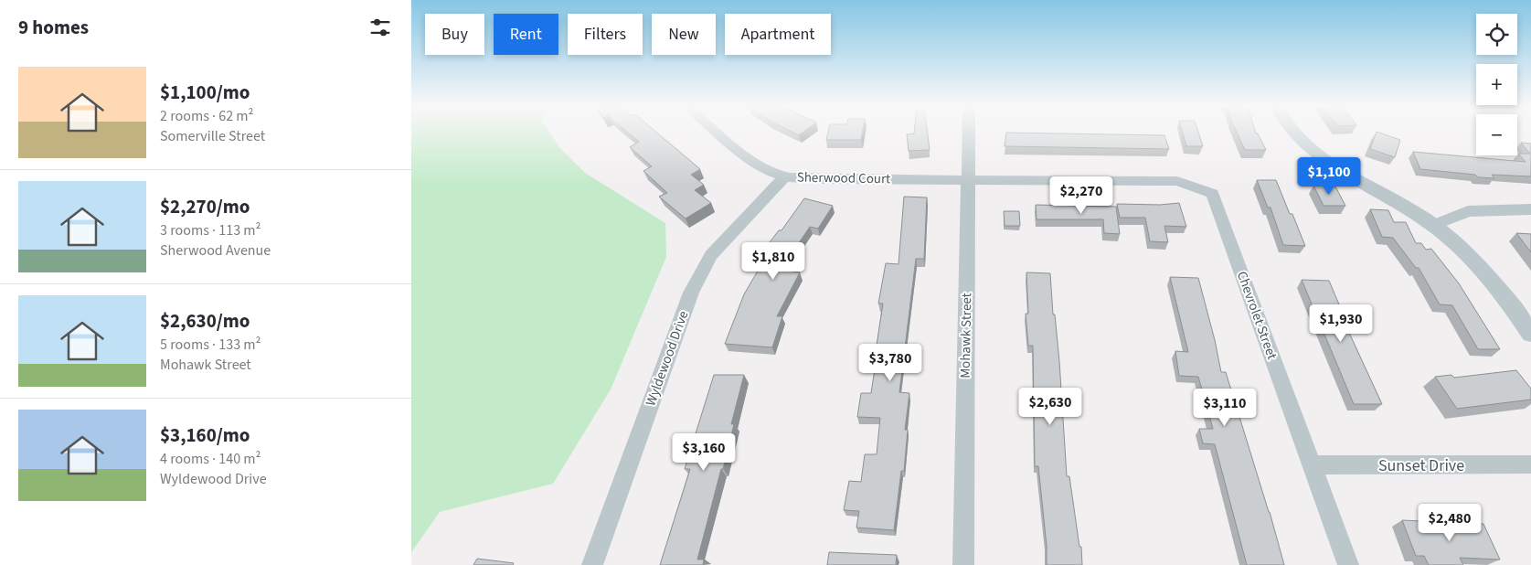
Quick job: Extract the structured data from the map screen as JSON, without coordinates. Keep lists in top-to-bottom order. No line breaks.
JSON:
{"streets":{"street":["Sherwood Court","Chevrolet Street","Mohawk Street","Wyldewood Drive","Sunset Drive"]},"crossings":[["Sherwood Court","Chevrolet Street"],["Sherwood Court","Mohawk Street"],["Sherwood Court","Wyldewood Drive"],["Chevrolet Street","Sunset Drive"]],"page":{"heading":"9 homes","map_buttons":["+","−"],"chip":["Buy","Rent","Filters","New","Apartment"],"list":[{"name":"$1,100/mo","note":"2 rooms · 62 m² · Somerville Street"},{"name":"$2,270/mo","note":"3 rooms · 113 m² · Sherwood Avenue"},{"name":"$2,630/mo","note":"5 rooms · 133 m² · Mohawk Street"},{"name":"$3,160/mo","note":"4 rooms · 140 m² · Wyldewood Drive"}],"price":["$1,100","$2,270","$1,810","$1,930","$3,780","$2,630","$3,110","$3,160","$2,480"]}}
